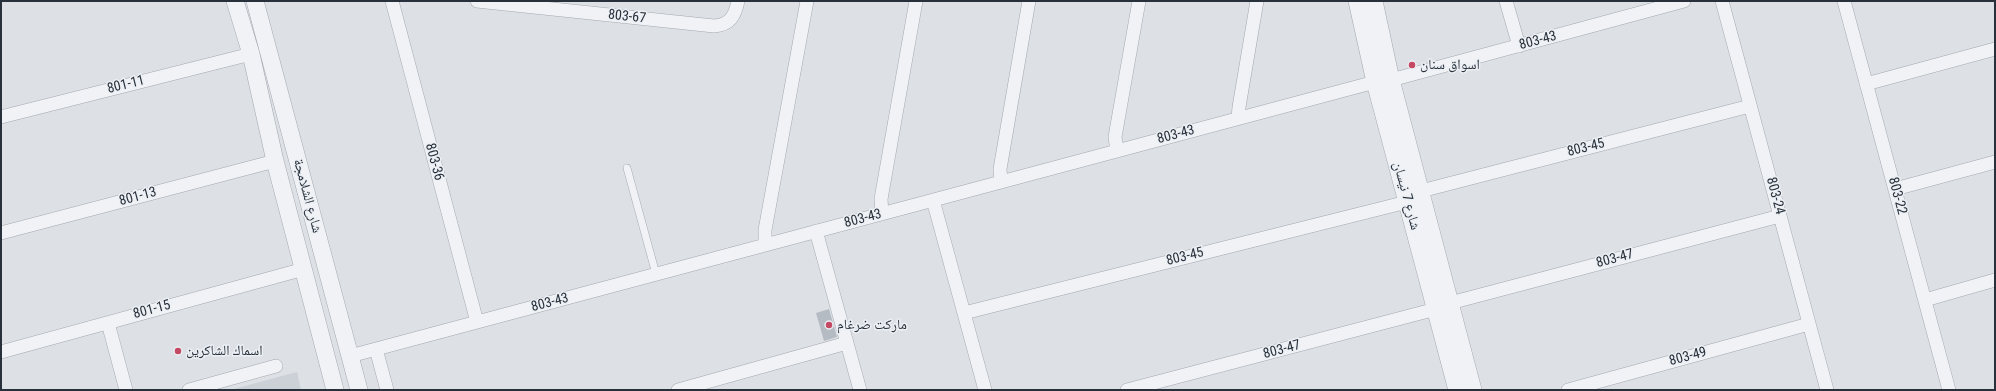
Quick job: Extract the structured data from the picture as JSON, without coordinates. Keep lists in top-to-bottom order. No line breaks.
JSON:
{"streets":{"street":["803-67","803-43","801-11","803-45","803-36","شارع الشلامجة","شارع 7 نيسان","803-24","803-22","801-13","803-47","801-15","803-49"]},"crossings":[["803-43","803-36"],["803-43","شارع الشلامجة"],["803-43","شارع 7 نيسان"],["801-11","شارع الشلامجة"],["803-45","شارع 7 نيسان"],["803-45","803-24"],["شارع الشلامجة","801-13"],["شارع الشلامجة","801-15"],["شارع 7 نيسان","803-47"],["803-24","803-47"],["803-24","803-49"]],"places":["اسواق سنان","ماركت ضرغام","اسماك الشاكرين"]}
